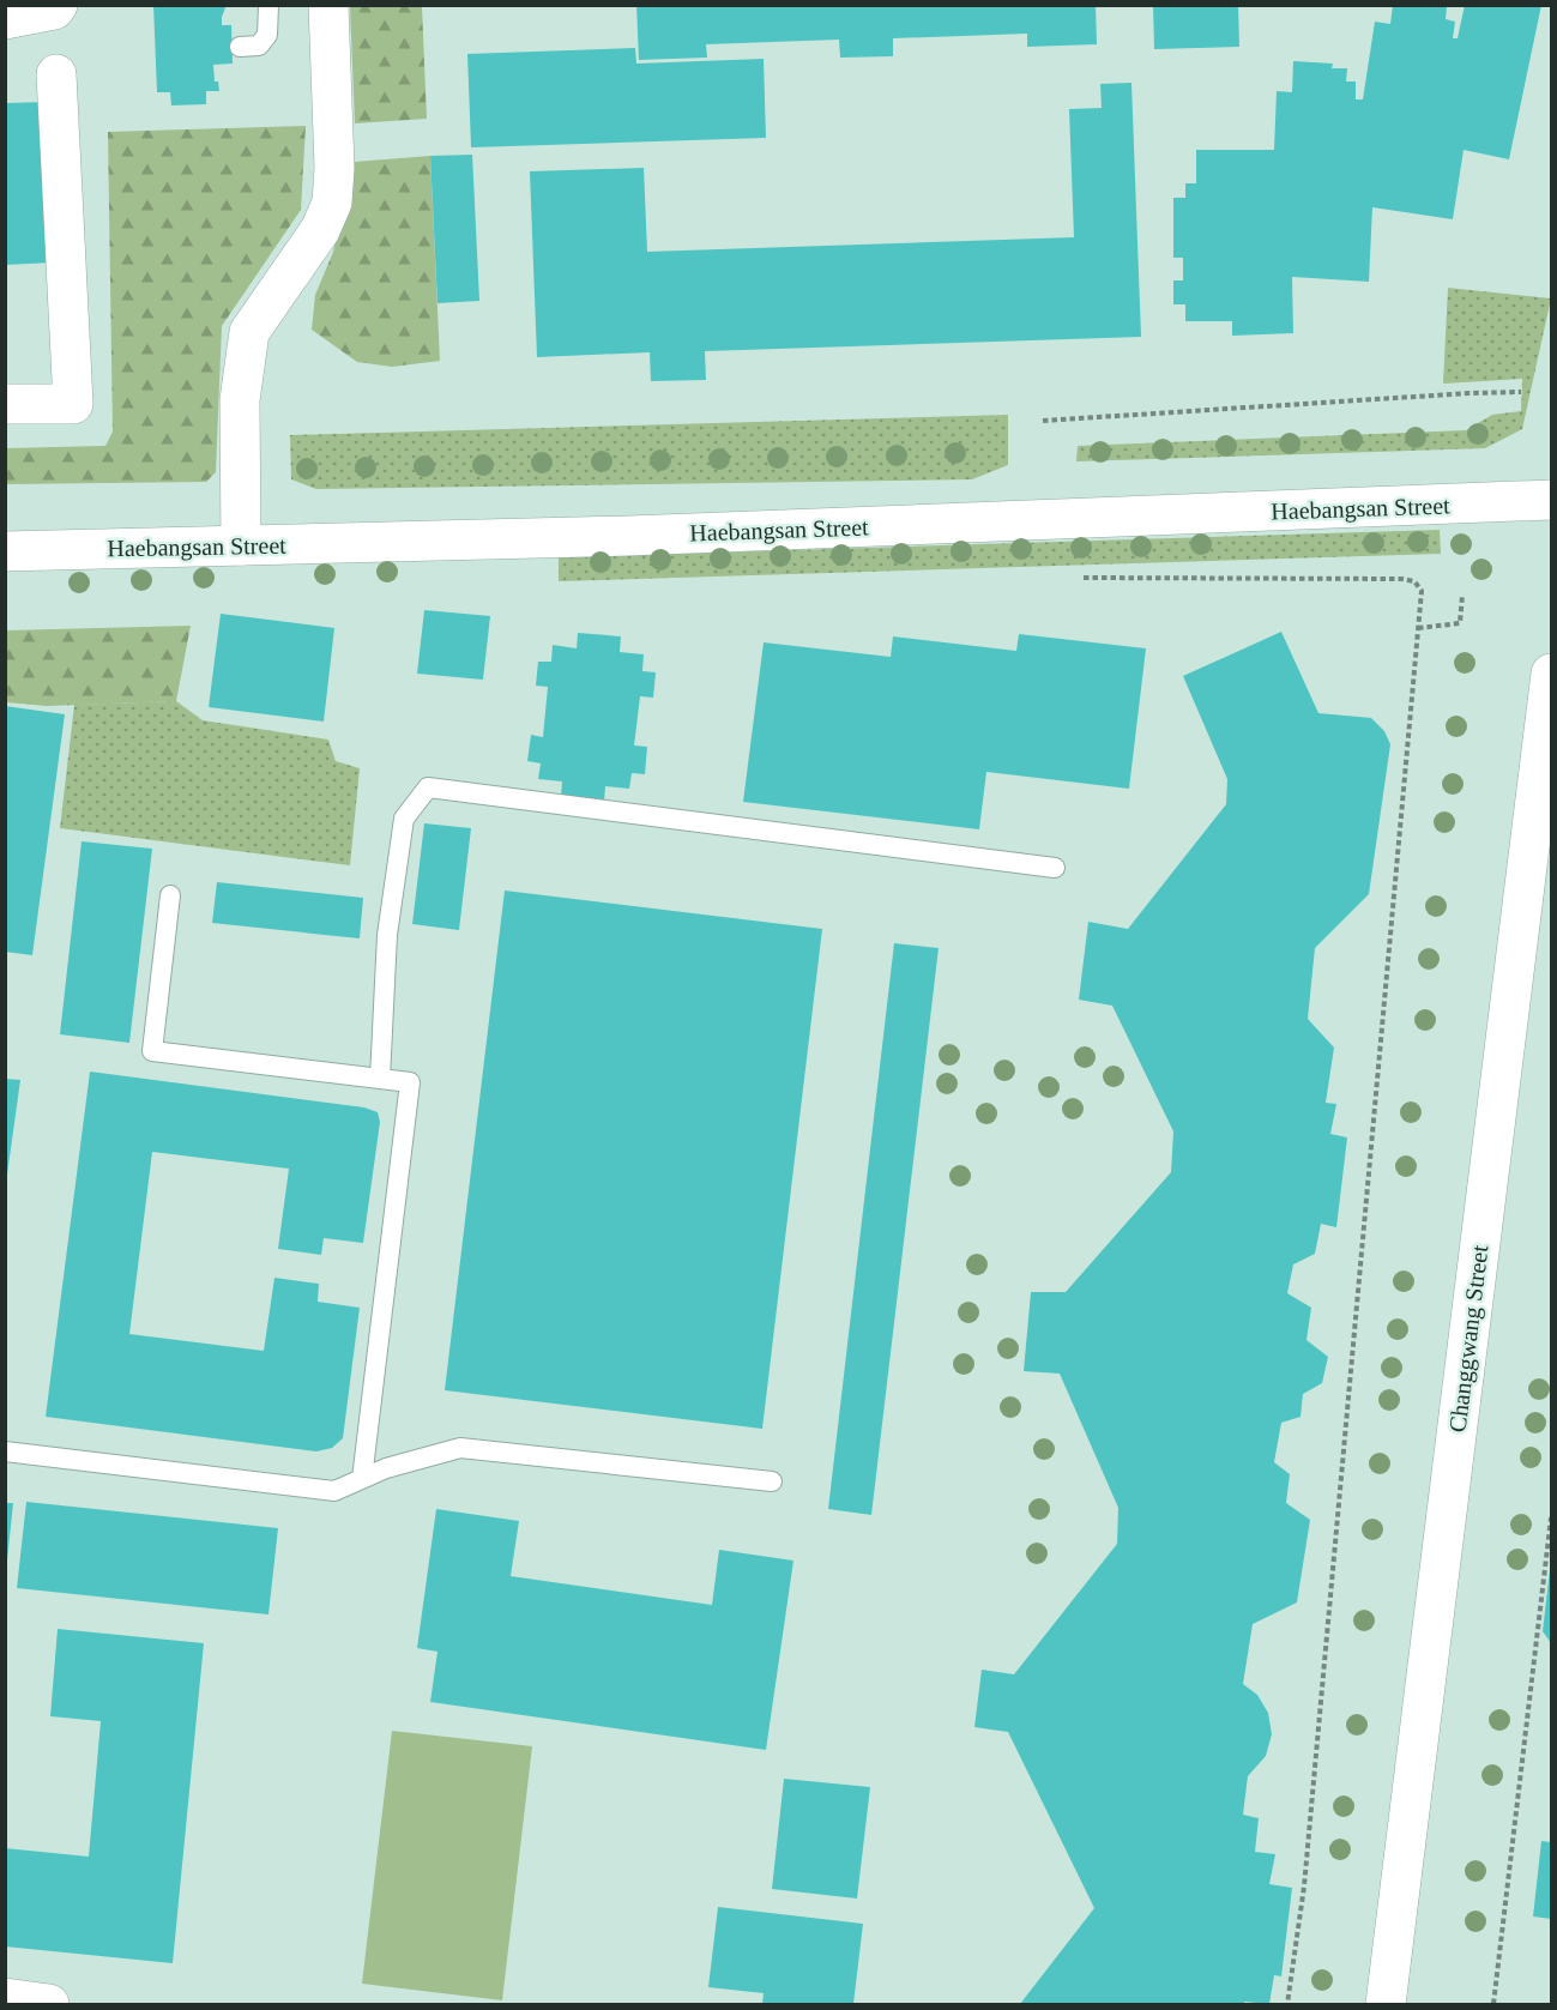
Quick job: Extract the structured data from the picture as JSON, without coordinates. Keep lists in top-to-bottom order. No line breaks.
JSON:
{"streets":{"main road":["Haebangsan Street","Changgwang Street"]}}
